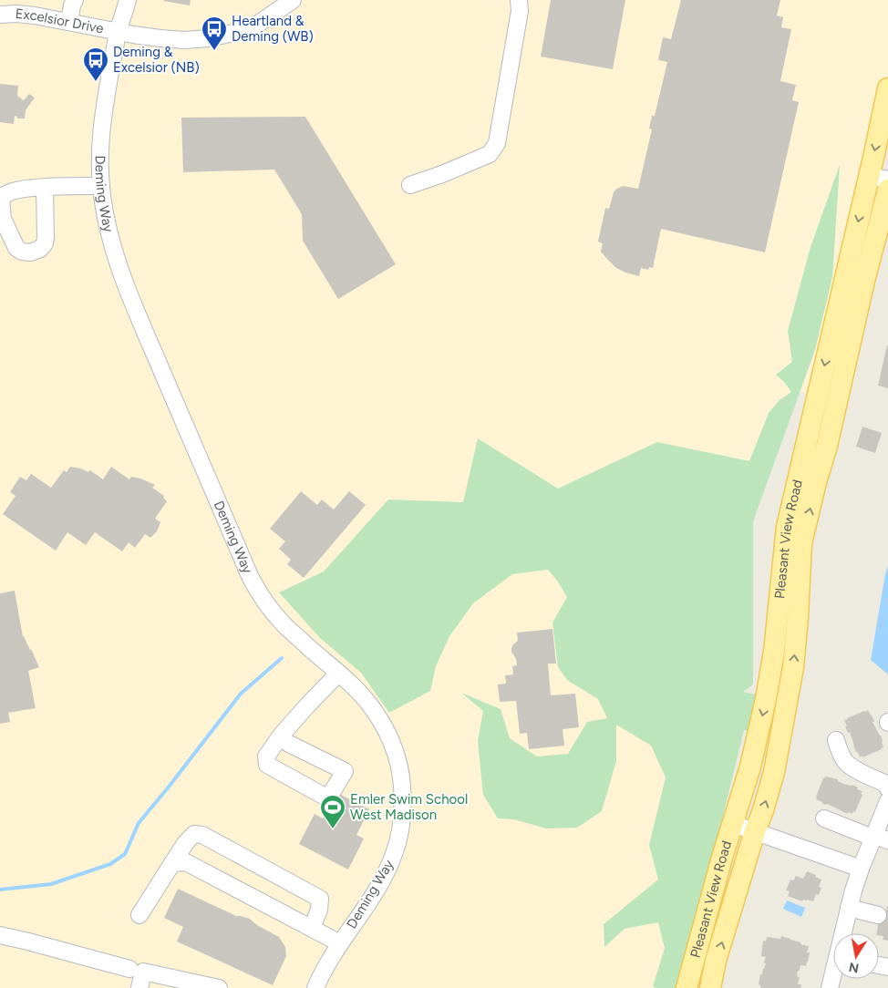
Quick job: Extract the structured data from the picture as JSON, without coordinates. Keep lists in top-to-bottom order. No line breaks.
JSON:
{"streets":{"main road":["Pleasant View Road"],"street":["Excelsior Drive","Deming Way"]},"crossings":[["Excelsior Drive","Deming Way"]],"places":{"bus stop":["Heartland & Deming (WB)","Deming & Excelsior (NB)"],"sports":["Emler Swim School West Madison"]},"north":"bottom"}
